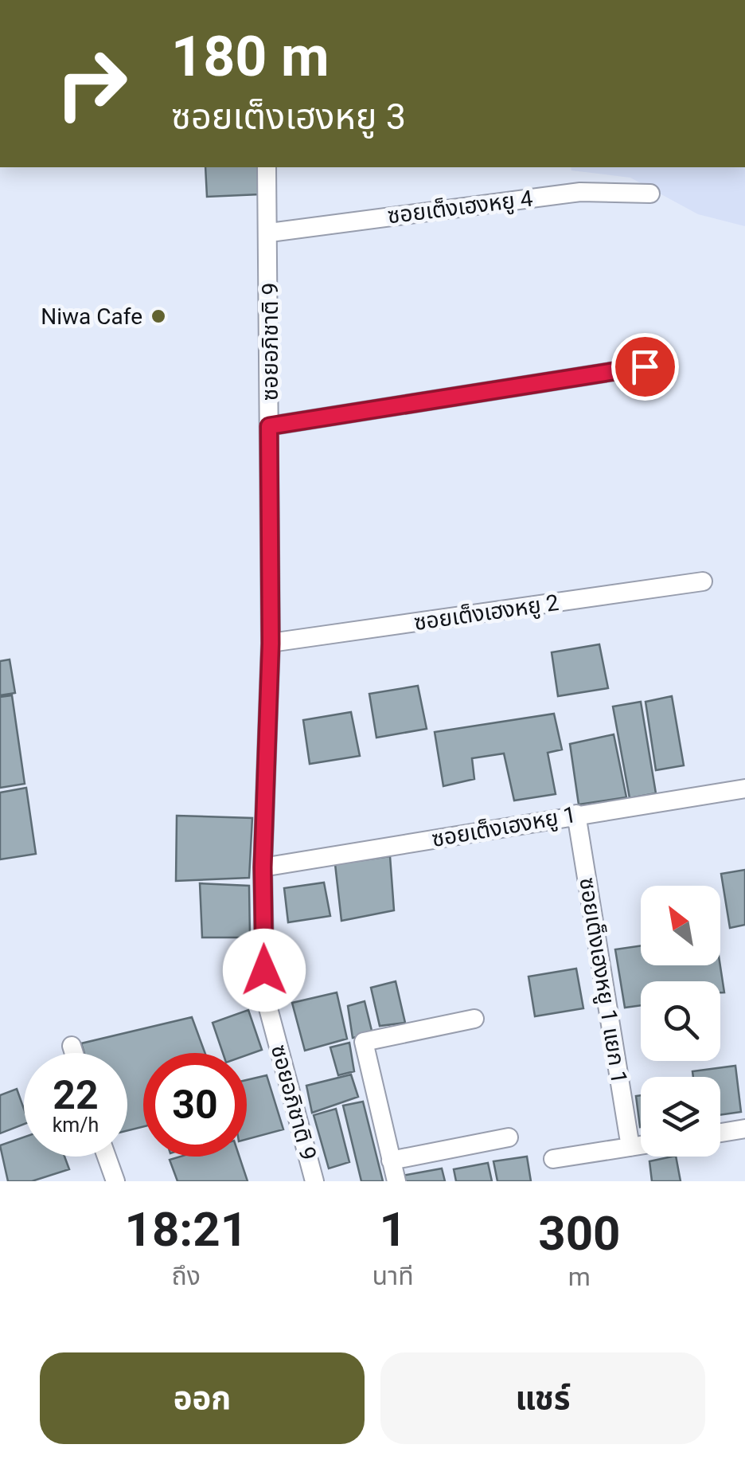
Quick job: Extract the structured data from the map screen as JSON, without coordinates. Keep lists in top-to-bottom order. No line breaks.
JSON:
{"streets":{"street":["ซอยเต็งเฮงหยู 4","ซอยอภิชาติ 9","ซอยเต็งเฮงหยู 2","ซอยเต็งเฮงหยู 1","ซอยเต็งเฮงหยู 1 แยก 1"]},"crossings":[["ซอยเต็งเฮงหยู 4","ซอยอภิชาติ 9"],["ซอยอภิชาติ 9","ซอยเต็งเฮงหยู 2"],["ซอยอภิชาติ 9","ซอยเต็งเฮงหยู 1"],["ซอยเต็งเฮงหยู 1","ซอยเต็งเฮงหยู 1 แยก 1"]],"places":["Niwa Cafe"],"north":"top left","page":{"turn":["180 m","ซอยเต็งเฮงหยู 3"],"speed":"22 km/h","limit":"30","eta":["18:21","ถึง","1","นาที","300","m"],"buttons":["ออก","แชร์"]}}
